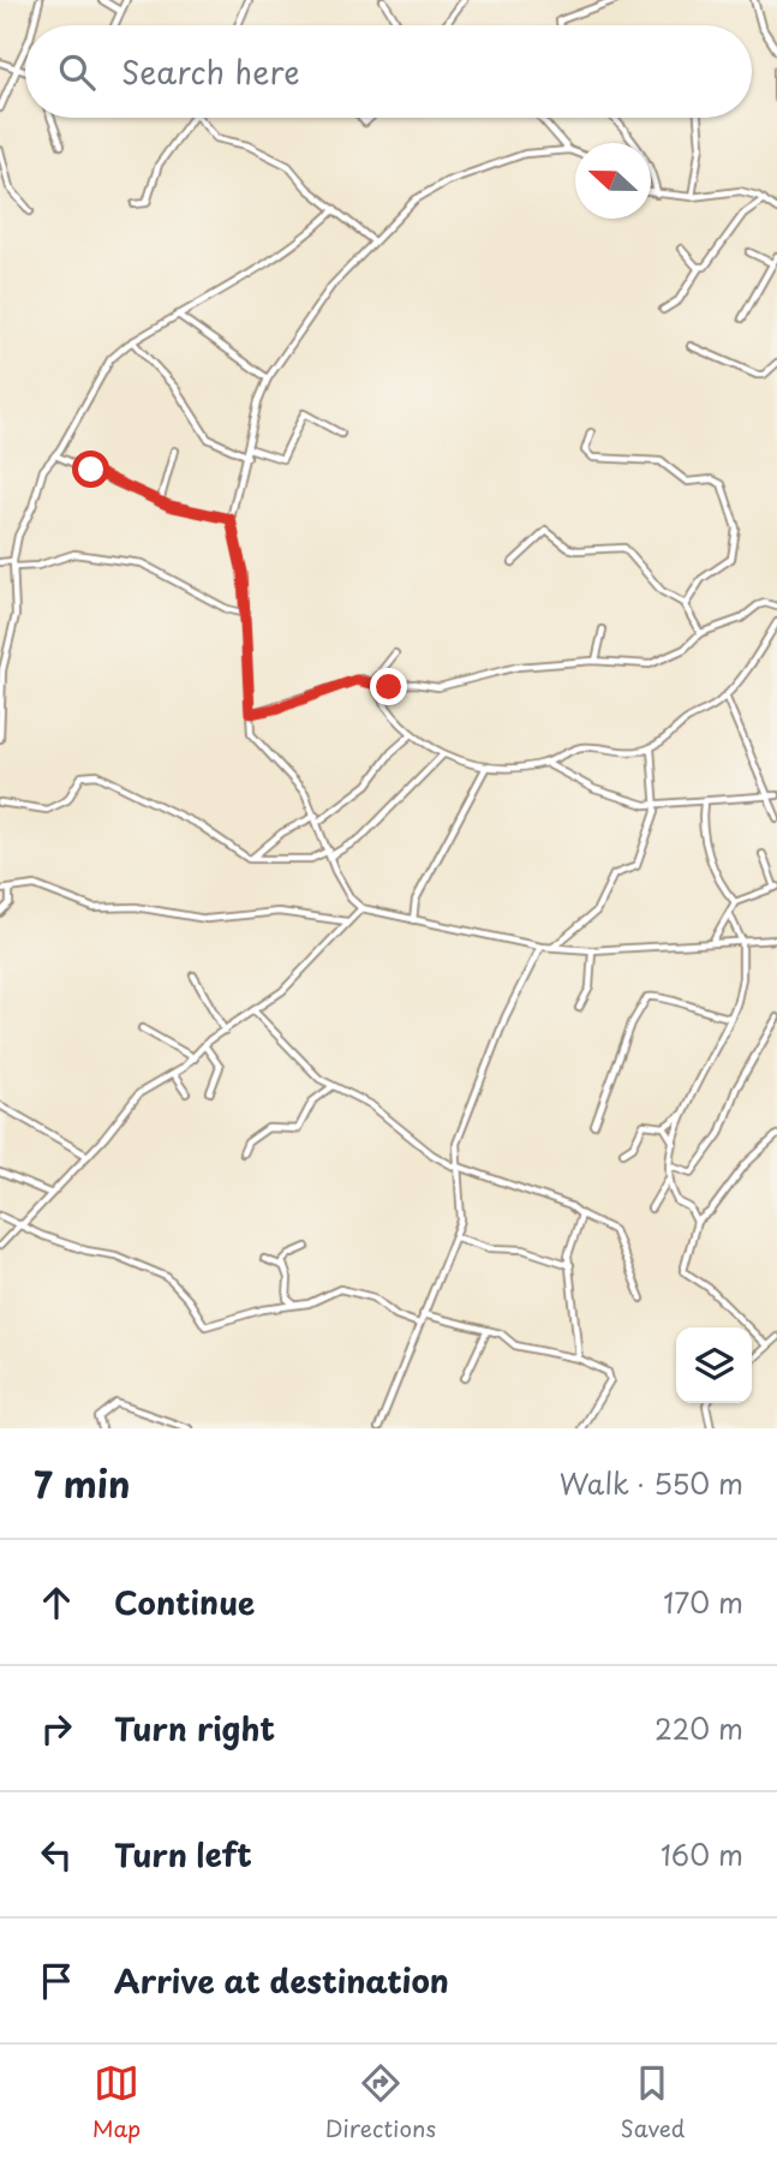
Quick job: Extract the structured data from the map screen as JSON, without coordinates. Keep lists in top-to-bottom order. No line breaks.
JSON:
{"north":"left","page":{"search":"Search here","heading":["7 min","Walk · 550 m"],"list":[["Continue","170 m"],["Turn right","220 m"],["Turn left","160 m"],"Arrive at destination"],"nav":["Map","Directions","Saved"]}}
